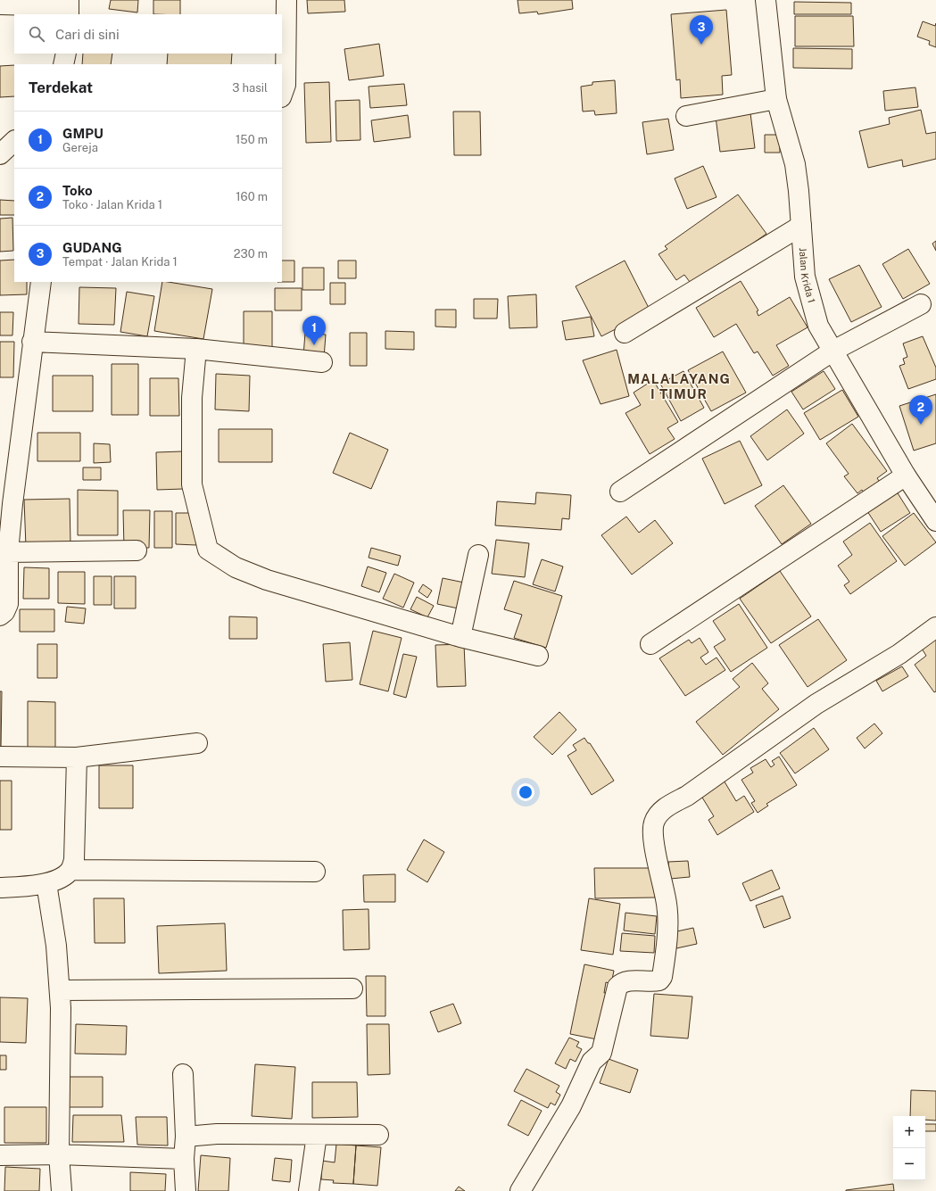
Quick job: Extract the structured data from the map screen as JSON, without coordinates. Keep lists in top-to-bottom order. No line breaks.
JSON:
{"streets":{"street":["Jalan Krida 1"]},"districts":["MALALAYANG I TIMUR"],"page":{"search":"Cari di sini","pins":["3","1","2"],"heading":["Terdekat","3 hasil"],"list":[{"mark":"1","name":"GMPU","note":"Gereja","value":"150 m"},{"mark":"2","name":"Toko","note":"Toko · Jalan Krida 1","value":"160 m"},{"mark":"3","name":"GUDANG","note":"Tempat · Jalan Krida 1","value":"230 m"}],"map_buttons":["+","−"]}}
